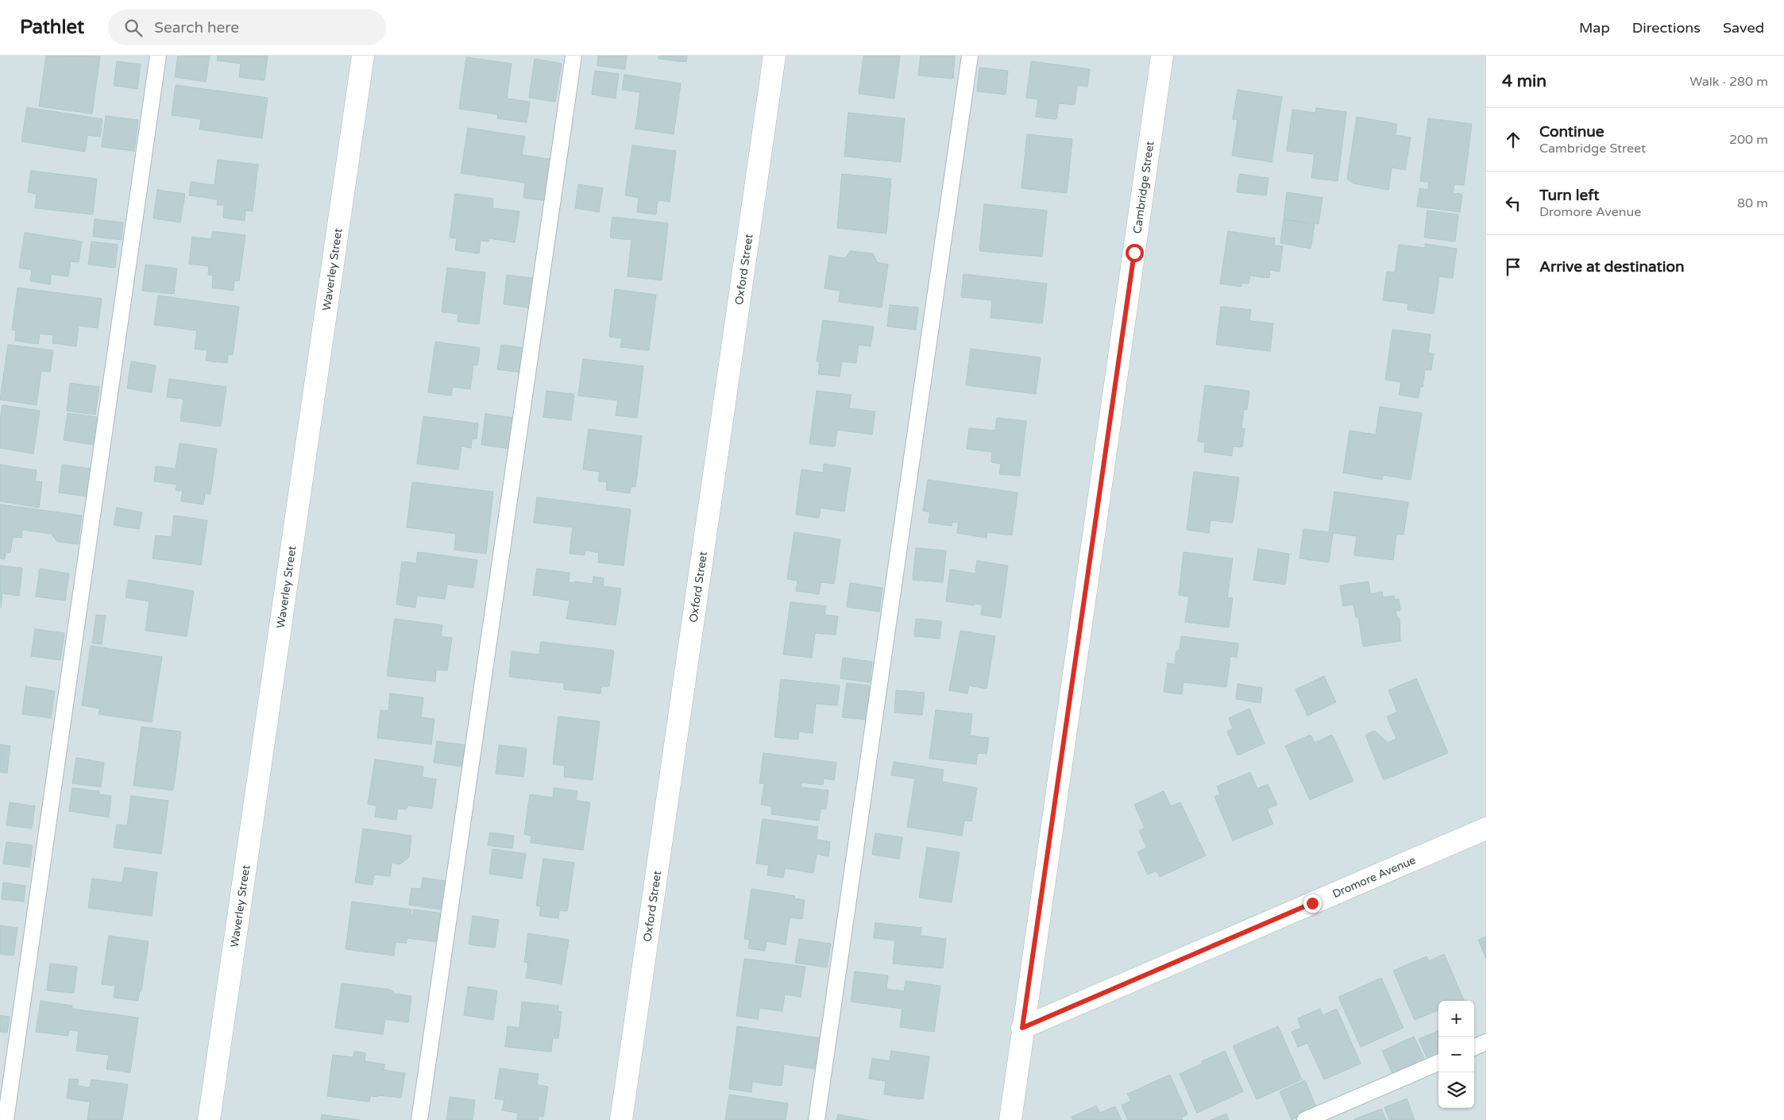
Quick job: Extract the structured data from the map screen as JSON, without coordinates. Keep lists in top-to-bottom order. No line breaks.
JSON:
{"streets":{"street":["Cambridge Street","Waverley Street","Oxford Street","Dromore Avenue"]},"crossings":[["Cambridge Street","Dromore Avenue"]],"page":{"header":"Pathlet","search":"Search here","nav":["Map","Directions","Saved"],"heading":["4 min","Walk · 280 m"],"list":[["Continue","Cambridge Street","200 m"],["Turn left","Dromore Avenue","80 m"],"Arrive at destination"],"map_buttons":["+","−"]}}
